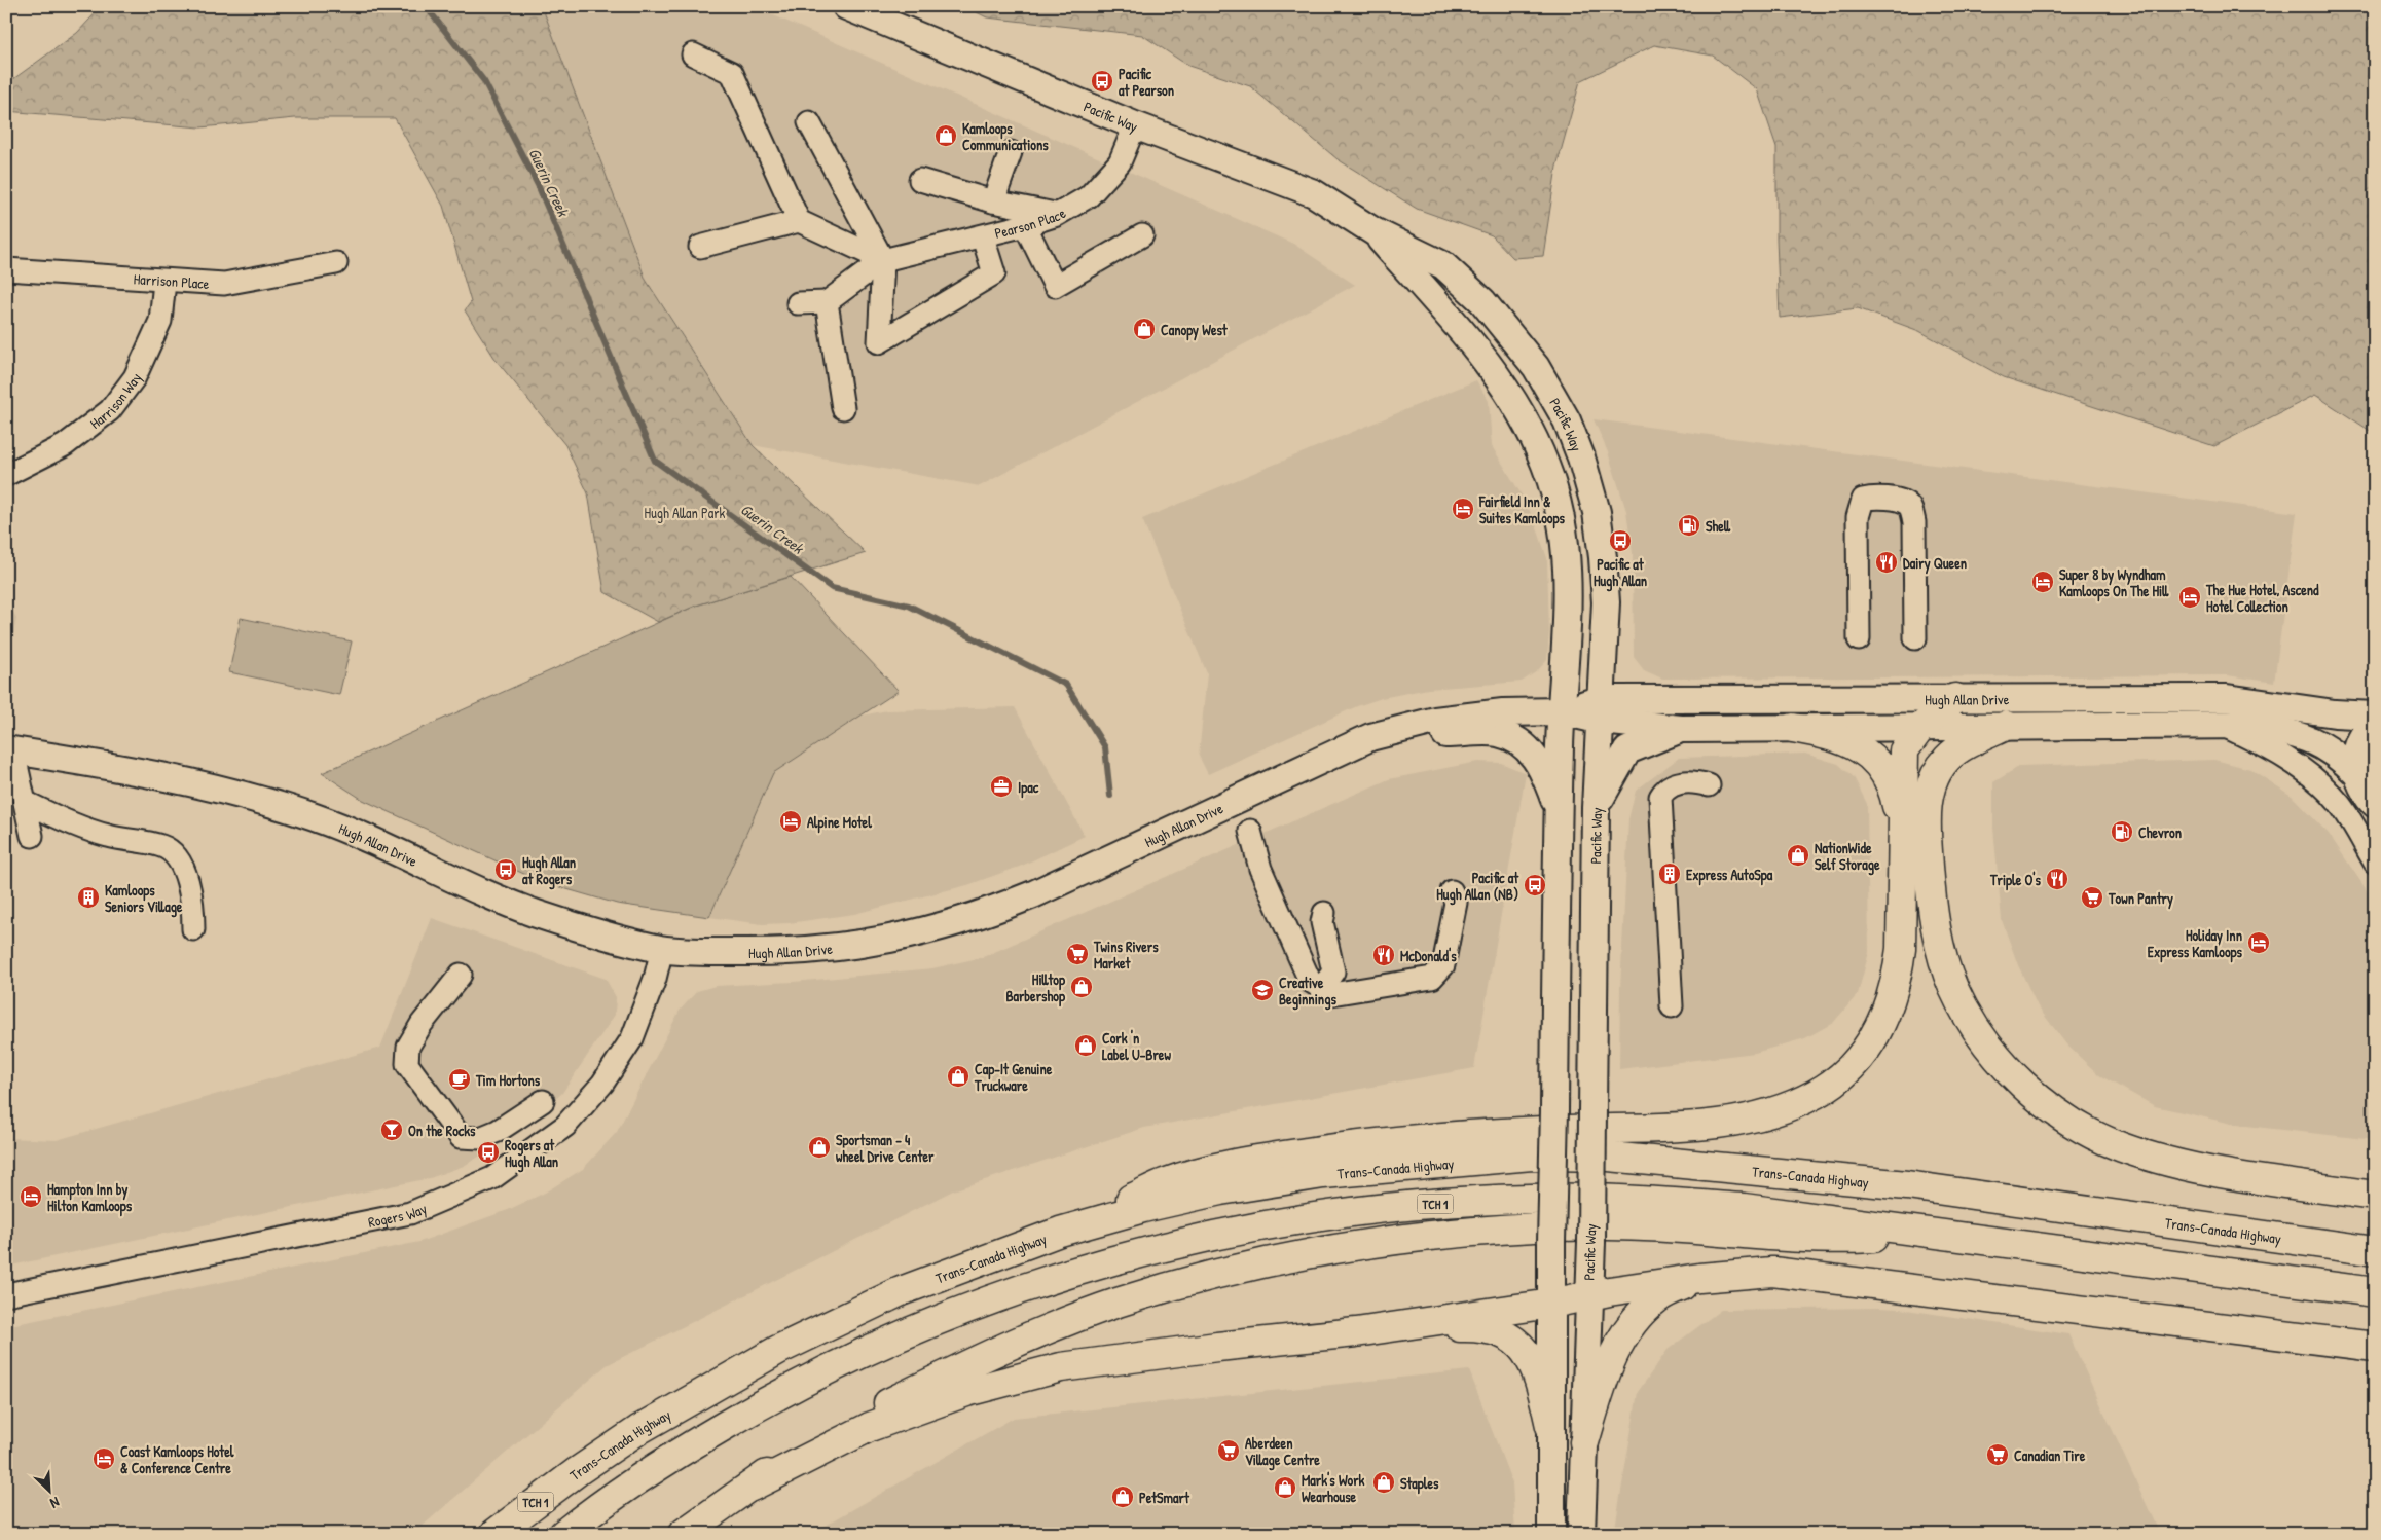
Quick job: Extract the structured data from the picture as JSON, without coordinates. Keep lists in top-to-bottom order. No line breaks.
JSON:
{"streets":{"highway":["Trans-Canada Highway","TCH 1"],"main road":["Pacific Way","Hugh Allan Drive"],"street":["Pearson Place","Harrison Place","Harrison Way","Rogers Way"]},"crossings":[["Pacific Way","Pearson Place"],["Pacific Way","Hugh Allan Drive"],["Harrison Place","Harrison Way"],["Hugh Allan Drive","Rogers Way"]],"water":["Guerin Creek"],"parks":["Hugh Allan Park"],"places":{"bus stop":["Pacific at Pearson","Pacific at Hugh Allan","Hugh Allan at Rogers","Pacific at Hugh Allan (NB)","Rogers at Hugh Allan"],"shop":["Kamloops Communications","Canopy West","NationWide Self Storage","Hilltop Barbershop","Cork 'n Label U-Brew","Cap-It Genuine Truckware","Sportsman - 4 wheel Drive Center","Staples","Mark's Work Wearhouse","PetSmart"],"hotel":["Fairfield Inn & Suites Kamloops","Super 8 by Wyndham Kamloops On The Hill","The Hue Hotel, Ascend Hotel Collection","Alpine Motel","Holiday Inn Express Kamloops","Hampton Inn by Hilton Kamloops","Coast Kamloops Hotel & Conference Centre"],"fuel station":["Shell","Chevron"],"restaurant":["Dairy Queen","Triple O's","McDonald's"],"office":["Ipac"],"building":["Express AutoSpa","Kamloops Seniors Village"],"supermarket":["Town Pantry","Twins Rivers Market","Aberdeen Village Centre","Canadian Tire"],"school or university":["Creative Beginnings"],"cafe":["Tim Hortons"],"bar":["On the Rocks"]},"north":"bottom right"}
